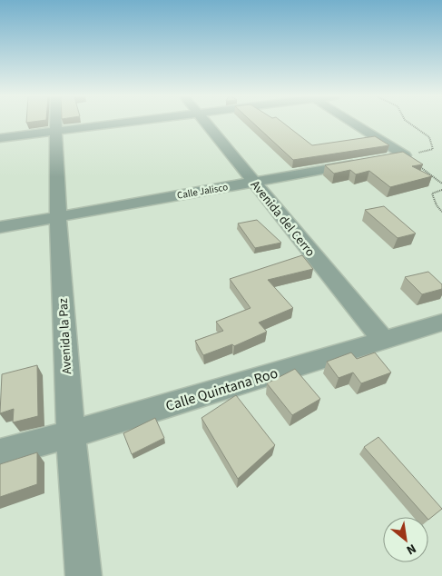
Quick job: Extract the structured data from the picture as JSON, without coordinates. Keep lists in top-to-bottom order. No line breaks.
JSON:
{"streets":{"street":["Calle Jalisco","Avenida del Cerro","Avenida la Paz","Calle Quintana Roo"]},"crossings":[["Calle Jalisco","Avenida del Cerro"],["Calle Jalisco","Avenida la Paz"],["Avenida del Cerro","Calle Quintana Roo"],["Avenida la Paz","Calle Quintana Roo"]],"north":"bottom right"}
